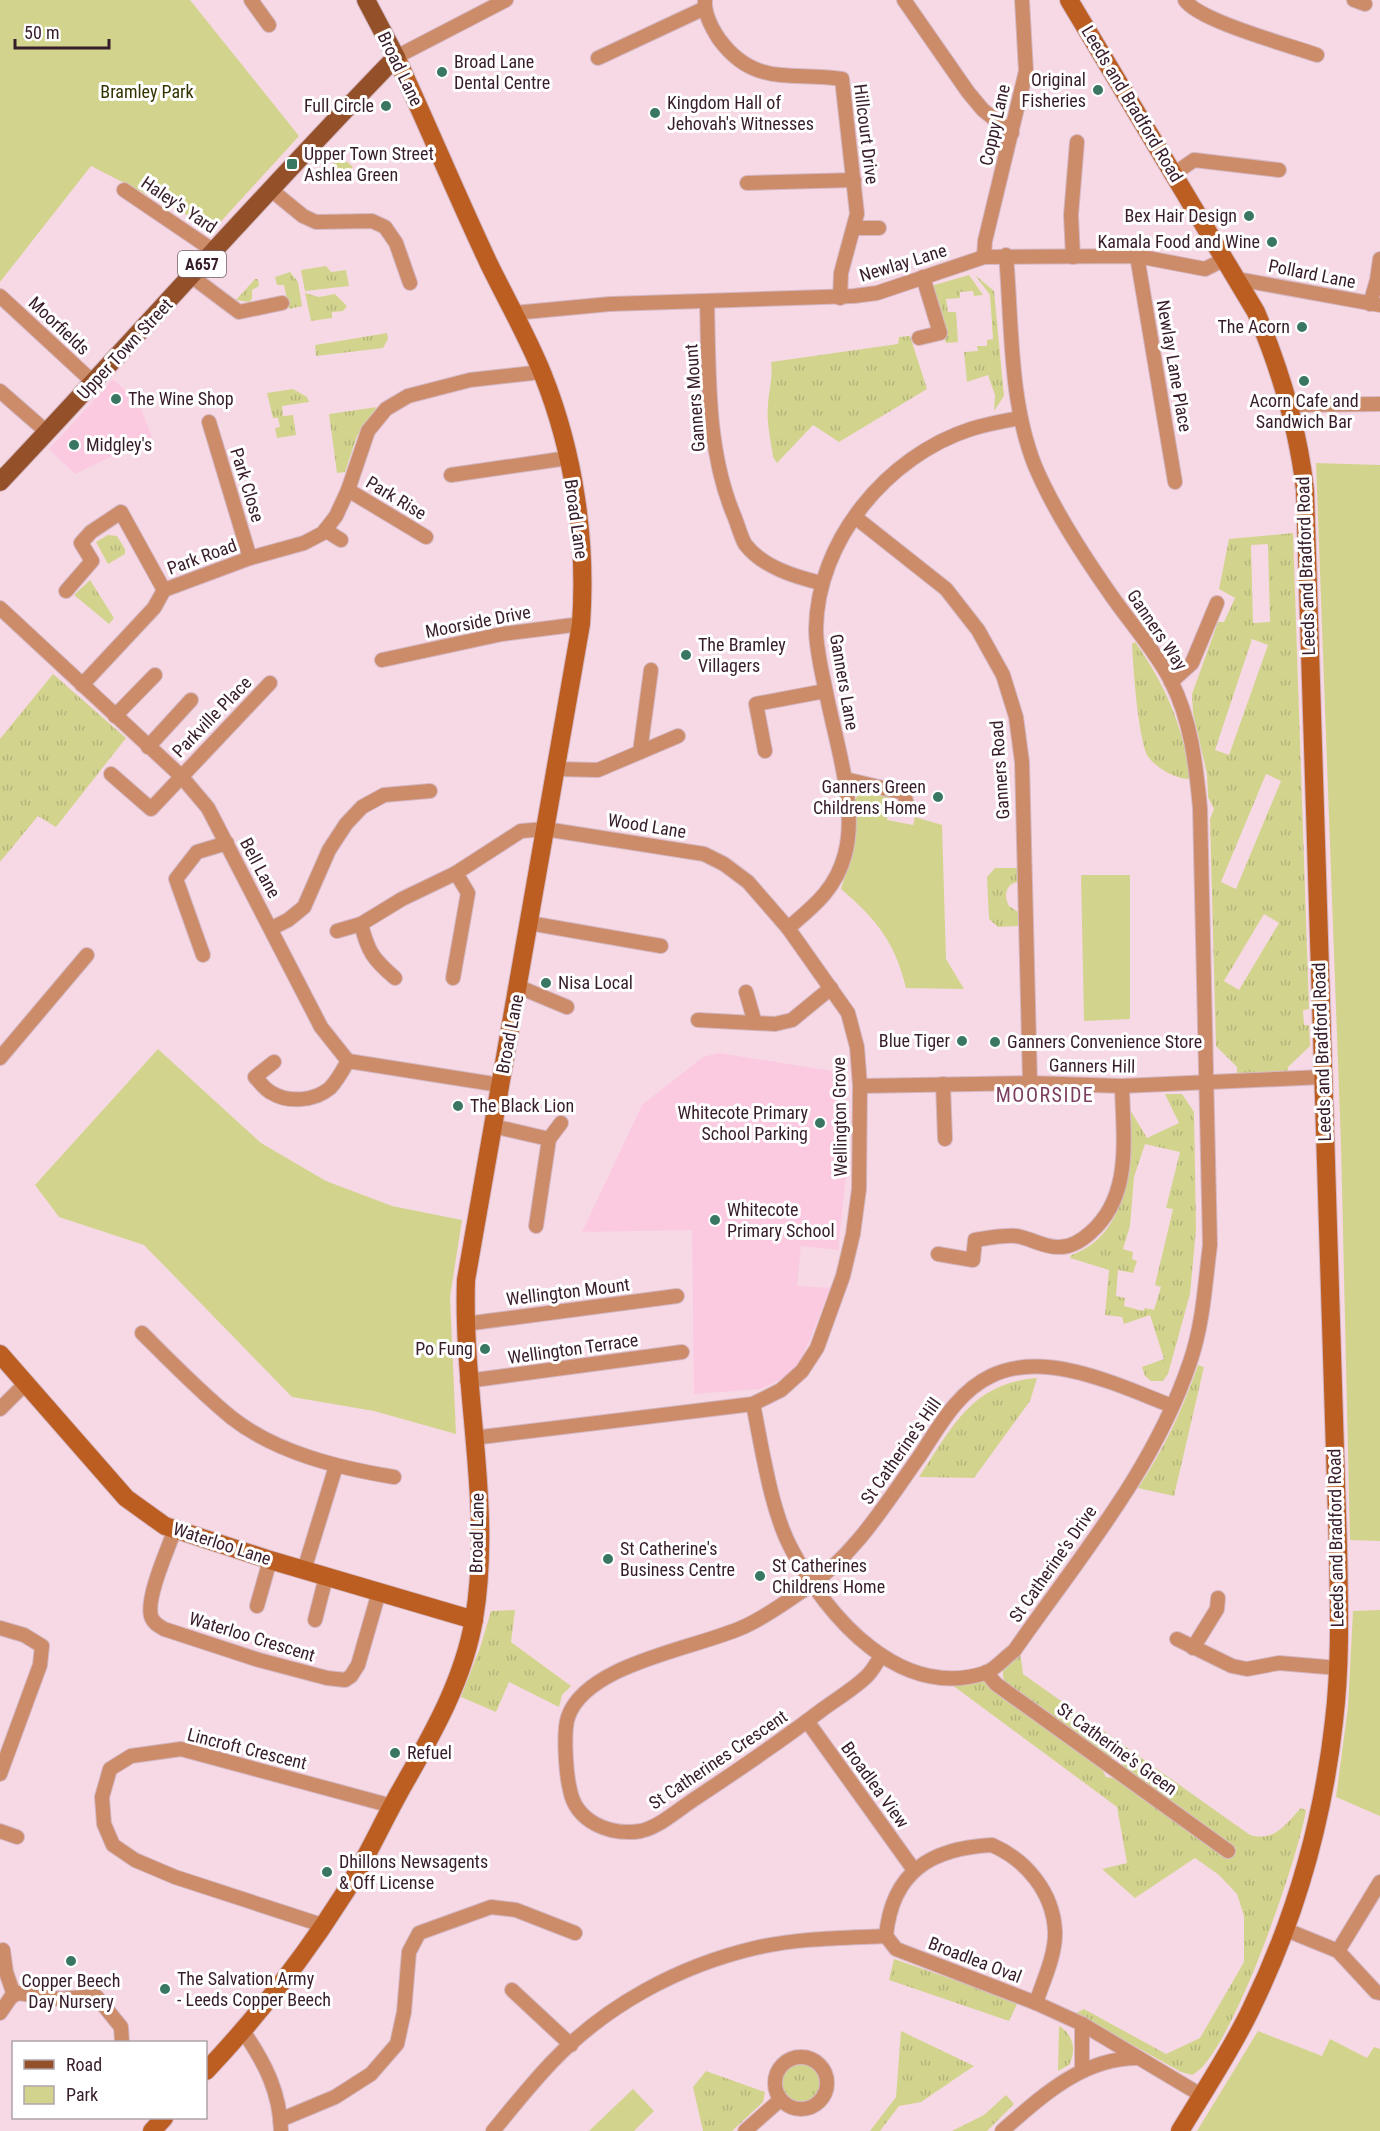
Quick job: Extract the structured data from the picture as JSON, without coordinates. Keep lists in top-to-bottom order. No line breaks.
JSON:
{"streets":{"main road":["Broad Lane","A657","Upper Town Street"],"street":["Leeds and Bradford Road","Coppy Lane","Hillcourt Drive","Haley's Yard","Newlay Lane","Pollard Lane","Moorfields","Newlay Lane Place","Ganners Mount","Park Close","Park Rise","Park Road","Moorside Drive","Ganners Way","Ganners Lane","Parkville Place","Ganners Road","Wood Lane","Bell Lane","Ganners Hill","Wellington Grove","Wellington Mount","Wellington Terrace","St Catherine's Hill","Waterloo Lane","St Catherine's Drive","Waterloo Crescent","Lincroft Crescent","St Catherine's Green","St Catherines Crescent","Broadlea View","Broadlea Oval"]},"crossings":[["Broad Lane","Newlay Lane"],["Broad Lane","Upper Town Street"],["Broad Lane","Moorside Drive"],["Broad Lane","Wood Lane"],["Broad Lane","Wellington Grove"],["Broad Lane","Wellington Mount"],["Broad Lane","Wellington Terrace"],["Broad Lane","Waterloo Lane"],["Broad Lane","Lincroft Crescent"],["Leeds and Bradford Road","Newlay Lane"],["Leeds and Bradford Road","Pollard Lane"],["Leeds and Bradford Road","Ganners Hill"],["Coppy Lane","Newlay Lane"],["Hillcourt Drive","Newlay Lane"],["Haley's Yard","Upper Town Street"],["Newlay Lane","Newlay Lane Place"],["Newlay Lane","Ganners Mount"],["Newlay Lane","Ganners Way"],["Moorfields","Upper Town Street"],["Ganners Mount","Ganners Lane"],["Park Close","Park Road"],["Park Road","Bell Lane"],["Ganners Way","Ganners Lane"],["Ganners Way","Ganners Hill"],["Ganners Way","St Catherine's Drive"],["Ganners Lane","Ganners Road"],["Ganners Lane","Wellington Grove"],["Parkville Place","Bell Lane"],["Ganners Road","Ganners Hill"],["Wood Lane","Wellington Grove"],["Ganners Hill","Wellington Grove"],["Ganners Hill","St Catherine's Drive"],["Wellington Grove","St Catherine's Drive"],["St Catherine's Hill","St Catherine's Drive"],["St Catherine's Hill","St Catherines Crescent"],["Waterloo Lane","Waterloo Crescent"],["St Catherine's Drive","St Catherine's Green"],["St Catherine's Drive","St Catherines Crescent"],["St Catherines Crescent","Broadlea View"],["Broadlea View","Broadlea Oval"]],"districts":["MOORSIDE"],"parks":["Bramley Park"],"places":{"other":["Broad Lane Dental Centre","Original Fisheries","Full Circle","Kingdom Hall of Jehovah's Witnesses","Bex Hair Design","Kamala Food and Wine","The Acorn","Acorn Cafe and Sandwich Bar","The Wine Shop","Midgley's","The Bramley Villagers","Ganners Green Childrens Home","Nisa Local","Blue Tiger","Ganners Convenience Store","The Black Lion","Whitecote Primary School Parking","Whitecote Primary School","Po Fung","St Catherine's Business Centre","St Catherines Childrens Home","Refuel","Dhillons Newsagents & Off License","Copper Beech Day Nursery","The Salvation Army - Leeds Copper Beech"],"transit":["Upper Town Street Ashlea Green"]},"legend":["Road","Park"],"scale_bar":"50 m"}
